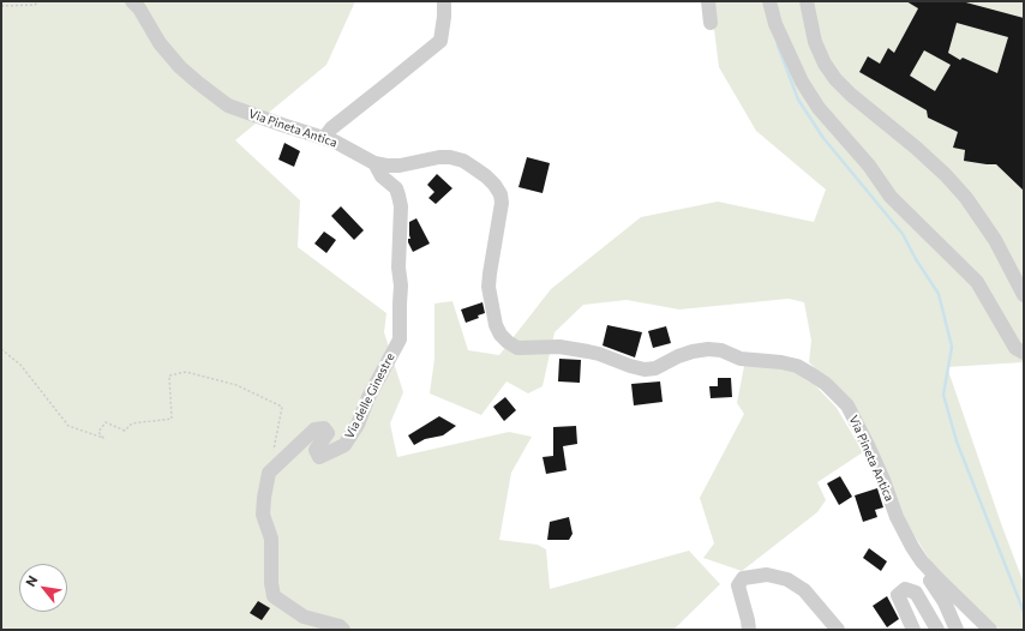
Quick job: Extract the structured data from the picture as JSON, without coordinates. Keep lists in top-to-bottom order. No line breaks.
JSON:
{"streets":{"street":["Via Pineta Antica","Via delle Ginestre"]},"crossings":[["Via Pineta Antica","Via delle Ginestre"]],"north":"top left"}
